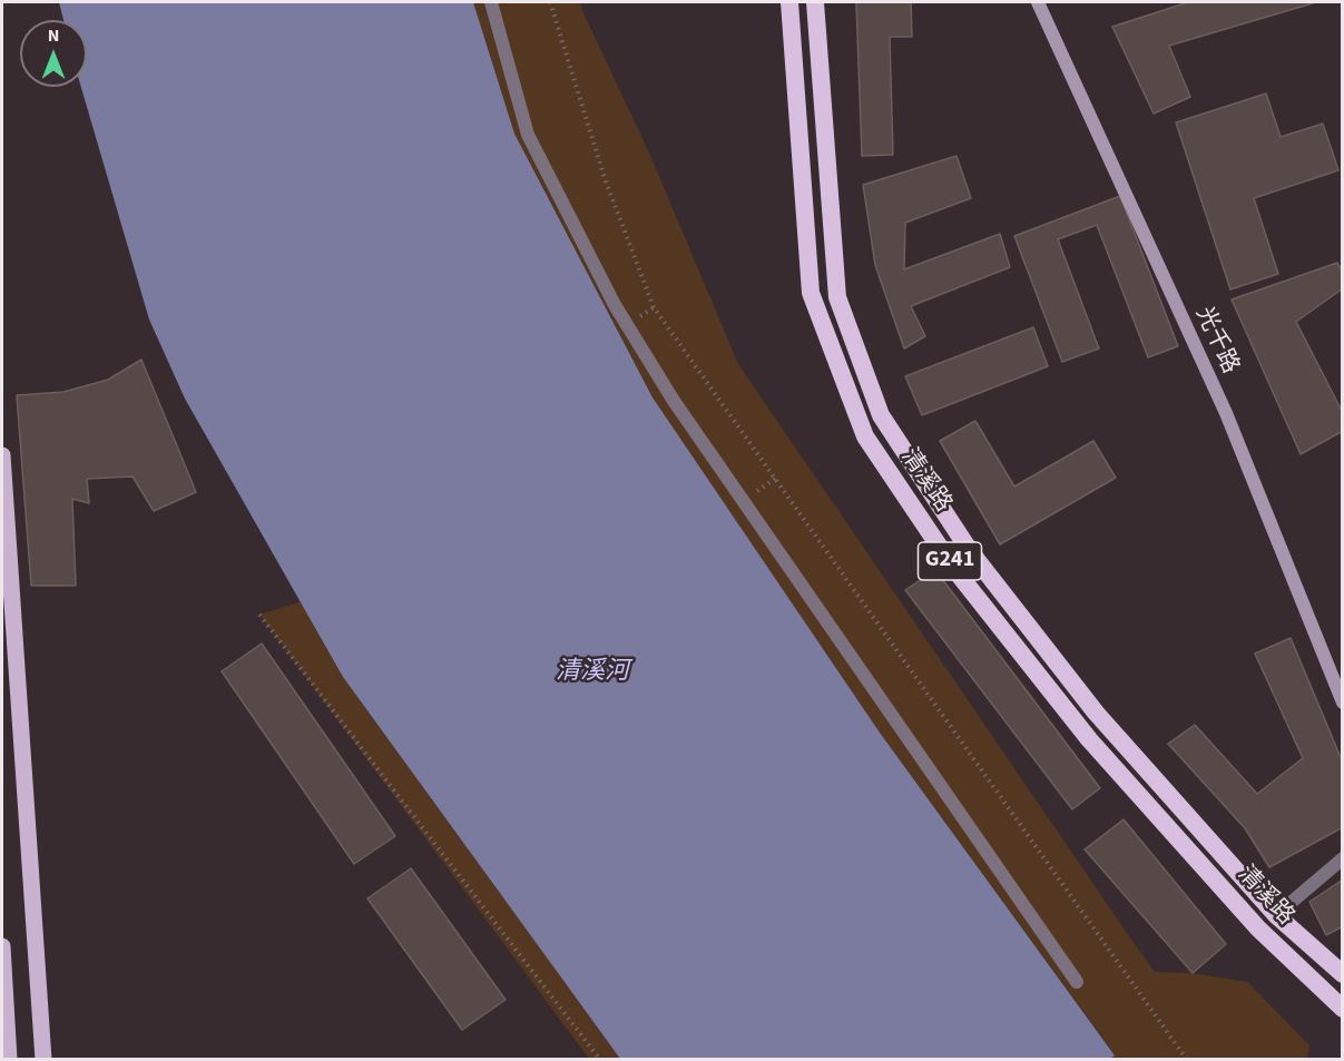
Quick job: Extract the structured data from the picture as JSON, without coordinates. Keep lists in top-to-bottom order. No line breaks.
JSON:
{"streets":{"highway":["清溪路","G241"],"main road":["光千路"]},"water":["清溪河"],"north":"top"}
